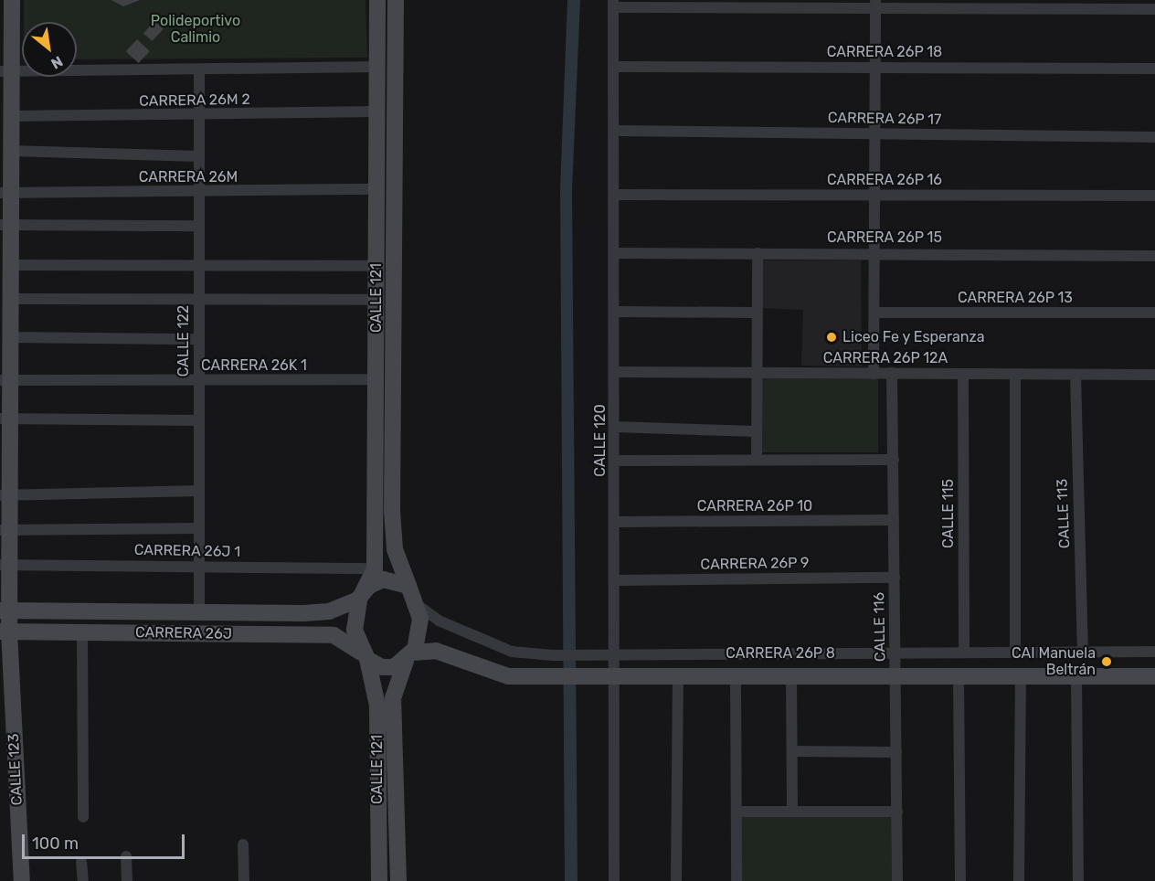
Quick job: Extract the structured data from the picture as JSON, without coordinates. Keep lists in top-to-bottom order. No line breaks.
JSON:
{"streets":{"street":["CARRERA 26P 18","CARRERA 26M 2","CARRERA 26P 17","CARRERA 26M","CARRERA 26P 16","CARRERA 26P 15","CALLE 121","CARRERA 26P 13","CALLE 122","CARRERA 26P 12A","CARRERA 26K 1","CALLE 120","CARRERA 26P 10","CALLE 115","CALLE 113","CARRERA 26J 1","CARRERA 26P 9","CALLE 116","CARRERA 26J","CARRERA 26P 8","CALLE 123"]},"crossings":[["CARRERA 26P 18","CALLE 120"],["CARRERA 26M 2","CALLE 121"],["CARRERA 26M 2","CALLE 122"],["CARRERA 26P 17","CALLE 120"],["CARRERA 26M","CALLE 121"],["CARRERA 26M","CALLE 122"],["CARRERA 26P 16","CALLE 120"],["CARRERA 26P 15","CALLE 120"],["CALLE 121","CARRERA 26K 1"],["CALLE 121","CARRERA 26J 1"],["CALLE 121","CARRERA 26J"],["CALLE 121","CARRERA 26P 8"],["CALLE 122","CARRERA 26K 1"],["CALLE 122","CARRERA 26J 1"],["CALLE 122","CARRERA 26J"],["CARRERA 26P 12A","CALLE 120"],["CARRERA 26P 12A","CALLE 115"],["CARRERA 26P 12A","CALLE 113"],["CARRERA 26P 12A","CALLE 116"],["CALLE 120","CARRERA 26P 10"],["CALLE 120","CARRERA 26P 9"],["CALLE 120","CARRERA 26P 8"],["CARRERA 26P 10","CALLE 116"],["CALLE 115","CARRERA 26P 8"],["CALLE 113","CARRERA 26P 8"],["CARRERA 26P 9","CALLE 116"],["CALLE 116","CARRERA 26P 8"],["CARRERA 26J","CARRERA 26P 8"]],"parks":["Polideportivo Calimio"],"places":["Liceo Fe y Esperanza","CAI Manuela Beltrán"],"scale_bar":"100 m","north":"bottom right"}
